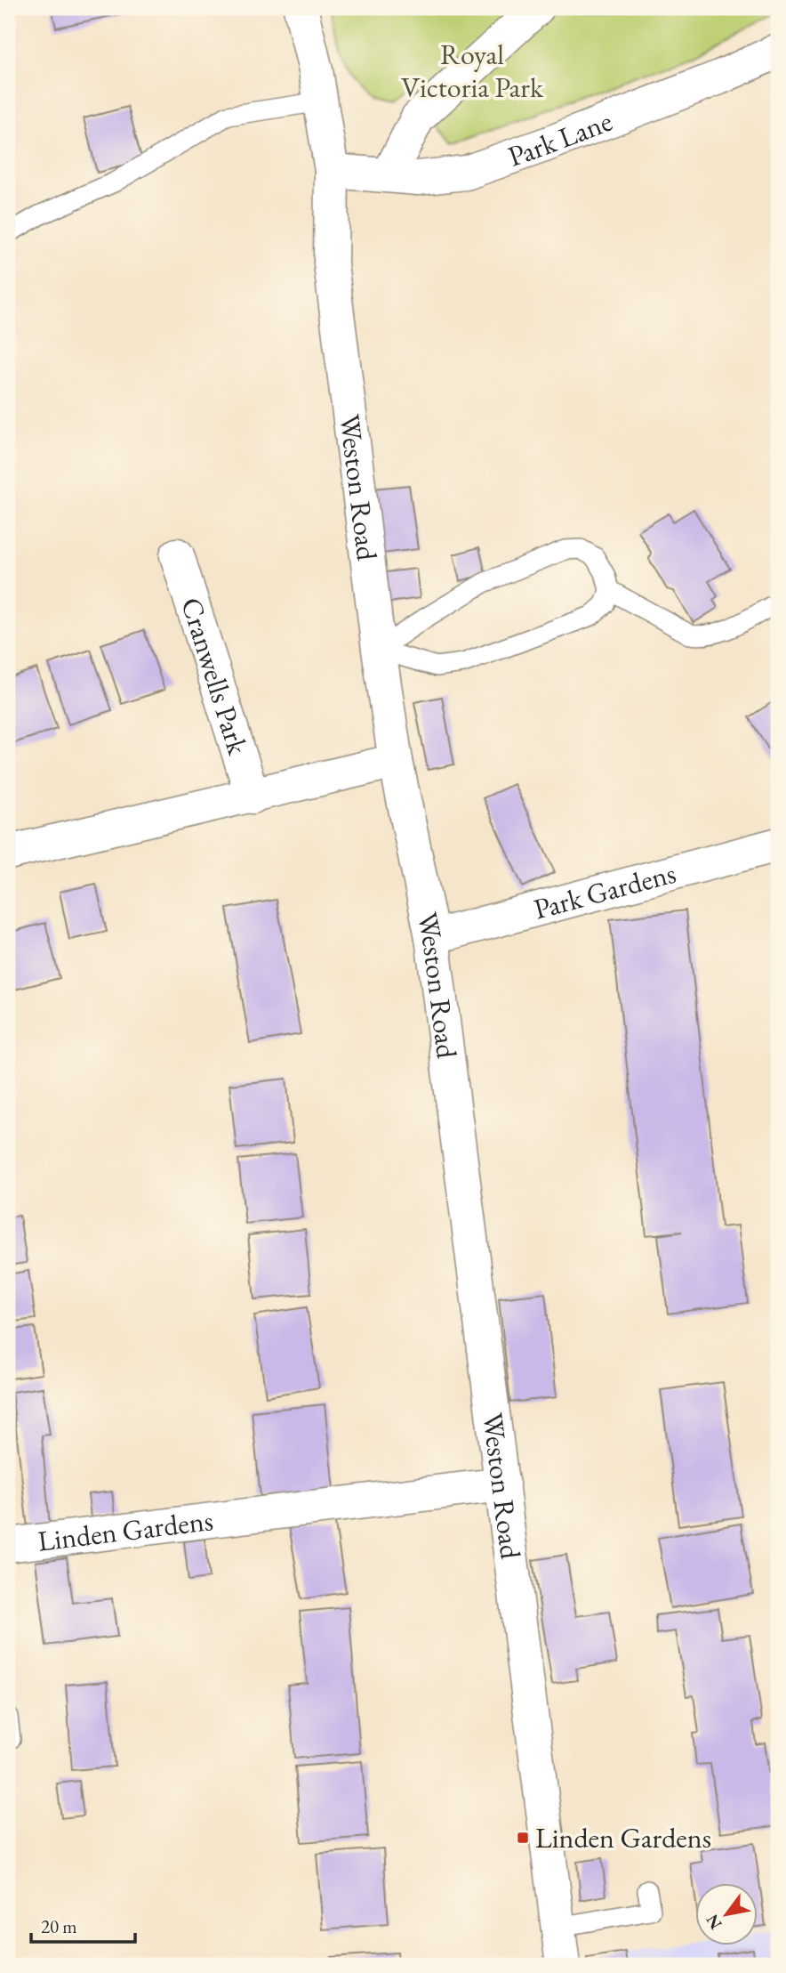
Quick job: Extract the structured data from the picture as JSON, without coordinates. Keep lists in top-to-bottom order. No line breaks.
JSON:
{"streets":{"street":["Park Lane","Weston Road","Cranwells Park","Park Gardens","Linden Gardens"]},"crossings":[["Park Lane","Weston Road"],["Weston Road","Park Gardens"],["Weston Road","Linden Gardens"]],"parks":["Royal Victoria Park"],"places":{"transit":["Linden Gardens"]},"scale_bar":"20 m","north":"bottom left"}
